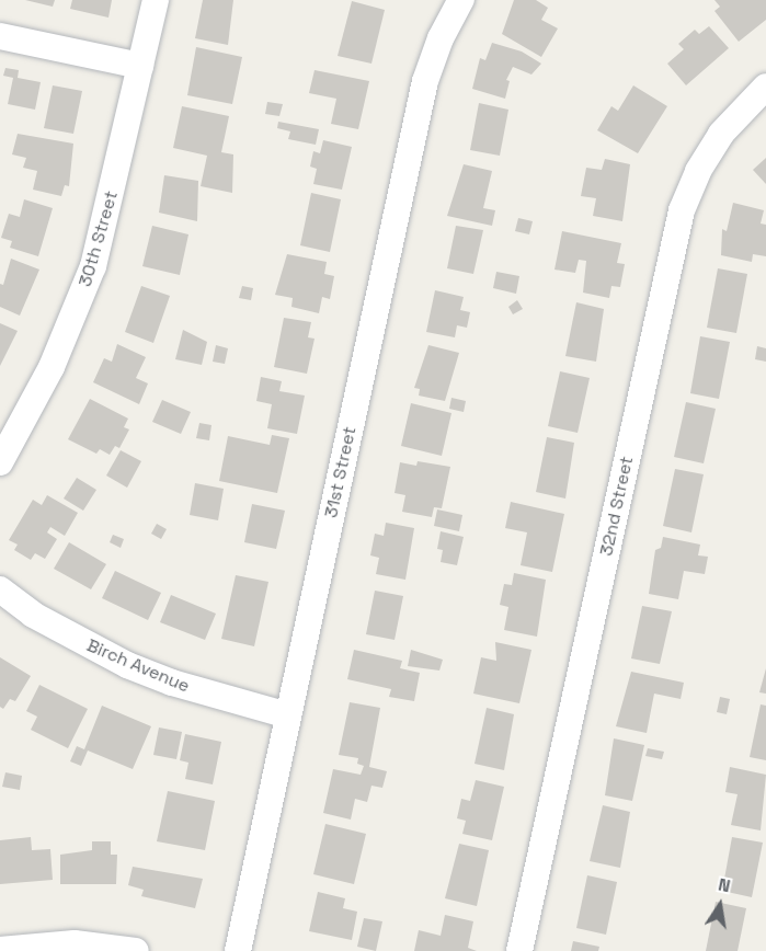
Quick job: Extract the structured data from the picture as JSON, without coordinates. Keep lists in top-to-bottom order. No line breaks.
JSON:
{"streets":{"street":["30th Street","31st Street","32nd Street","Birch Avenue"]},"crossings":[["31st Street","Birch Avenue"]],"north":"top"}
